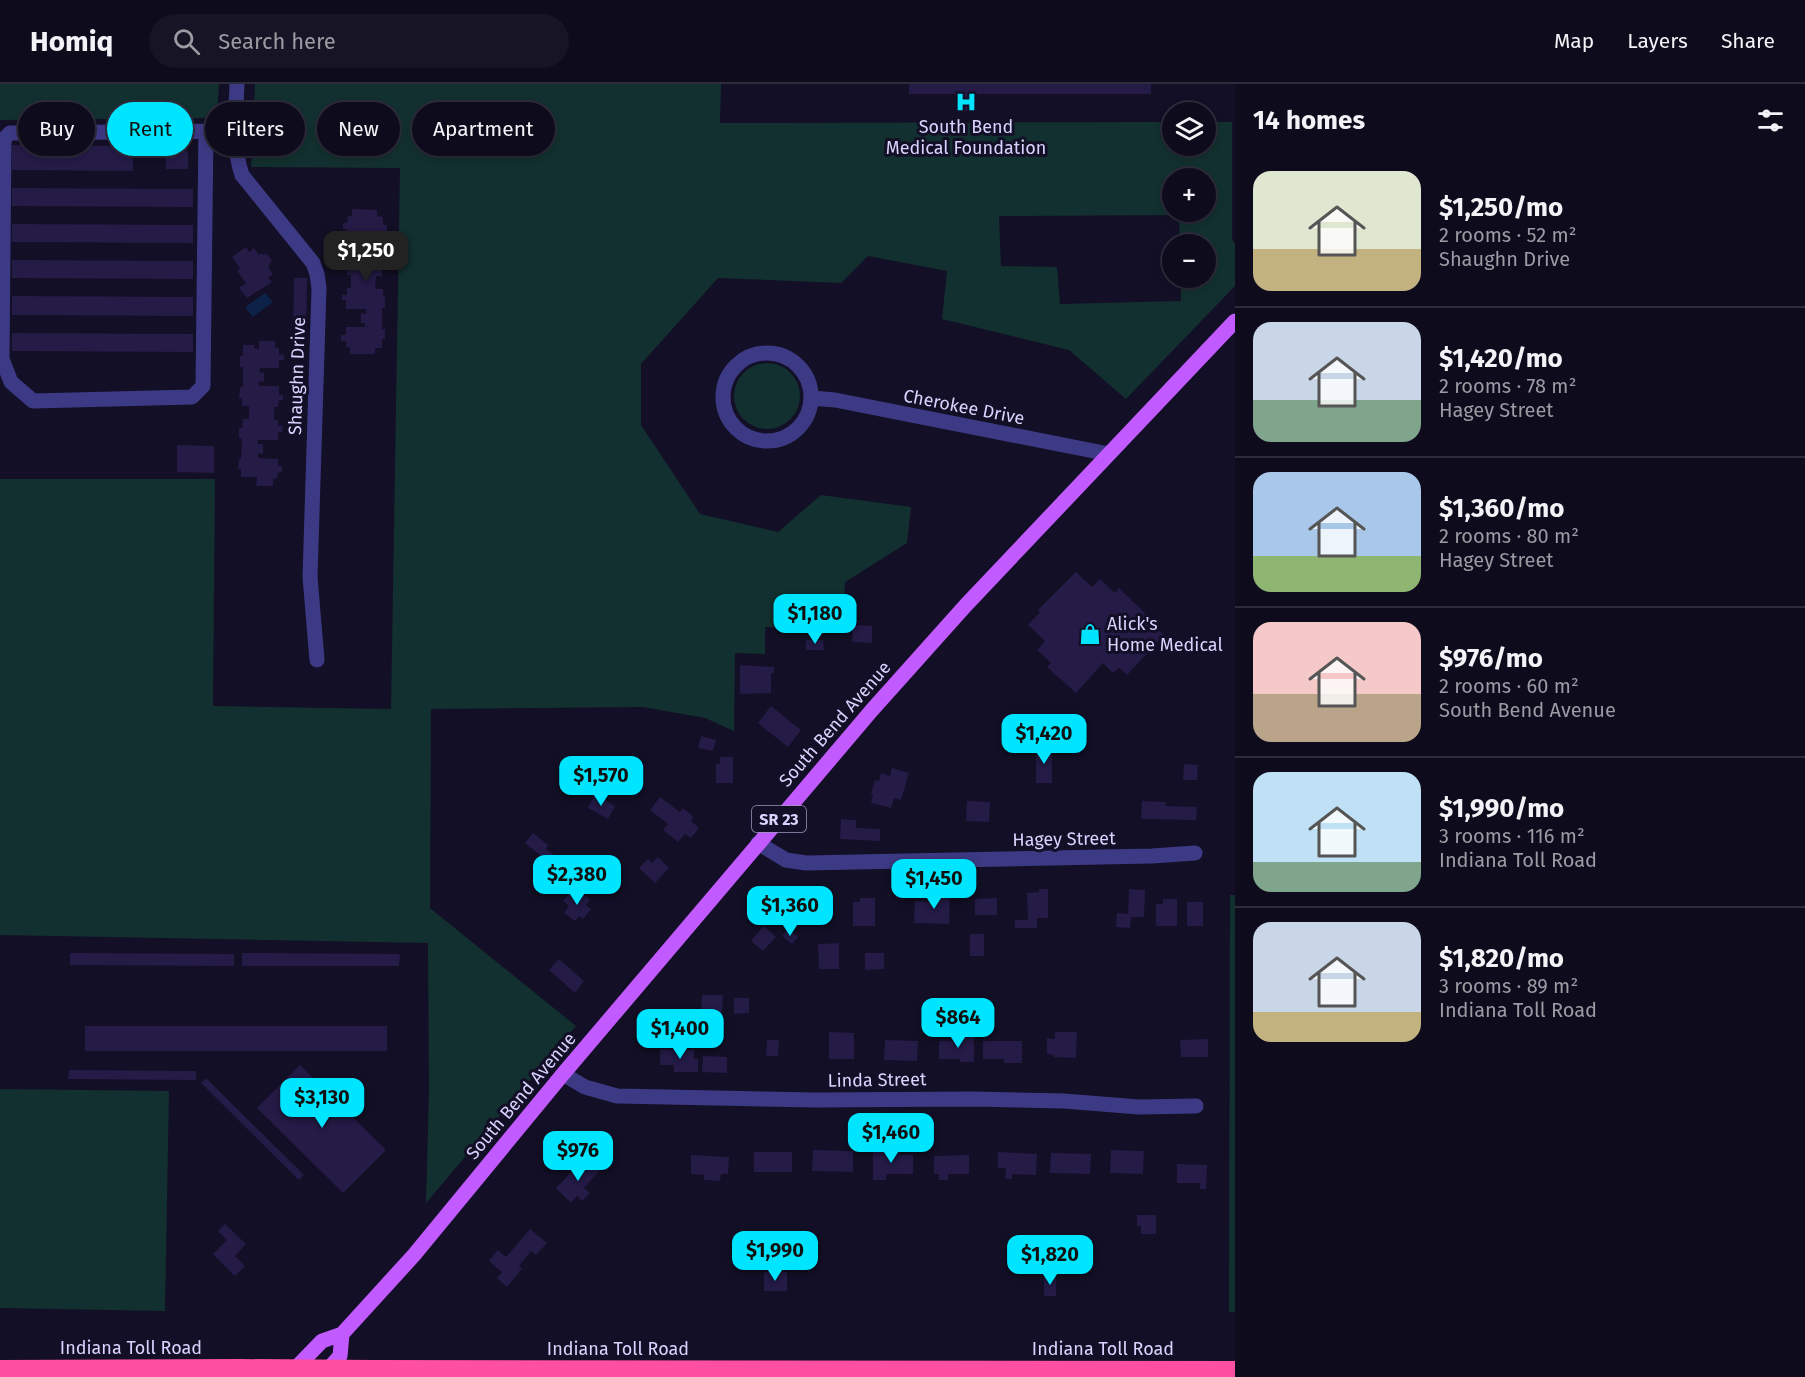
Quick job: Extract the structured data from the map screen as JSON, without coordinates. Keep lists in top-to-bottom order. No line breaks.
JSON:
{"streets":{"highway":["Indiana Toll Road"],"main road":["South Bend Avenue","SR 23"],"street":["Shaughn Drive","Cherokee Drive","Hagey Street","Linda Street"]},"crossings":[["Cherokee Drive","South Bend Avenue"],["South Bend Avenue","Hagey Street"],["South Bend Avenue","Linda Street"]],"places":{"hospital":["South Bend Medical Foundation"],"shop":["Alick's Home Medical"]},"page":{"header":"Homiq","search":"Search here","nav":["Map","Layers","Share"],"heading":"14 homes","map_buttons":["+","−"],"chip":["Buy","Rent","Filters","New","Apartment"],"list":[{"name":"$1,250/mo","note":"2 rooms · 52 m² · Shaughn Drive"},{"name":"$1,420/mo","note":"2 rooms · 78 m² · Hagey Street"},{"name":"$1,360/mo","note":"2 rooms · 80 m² · Hagey Street"},{"name":"$976/mo","note":"2 rooms · 60 m² · South Bend Avenue"},{"name":"$1,990/mo","note":"3 rooms · 116 m² · Indiana Toll Road"},{"name":"$1,820/mo","note":"3 rooms · 89 m² · Indiana Toll Road"}],"price":["$1,250","$1,180","$1,420","$1,570","$2,380","$1,450","$1,360","$864","$1,400","$3,130","$1,460","$976","$1,990","$1,820"]}}
